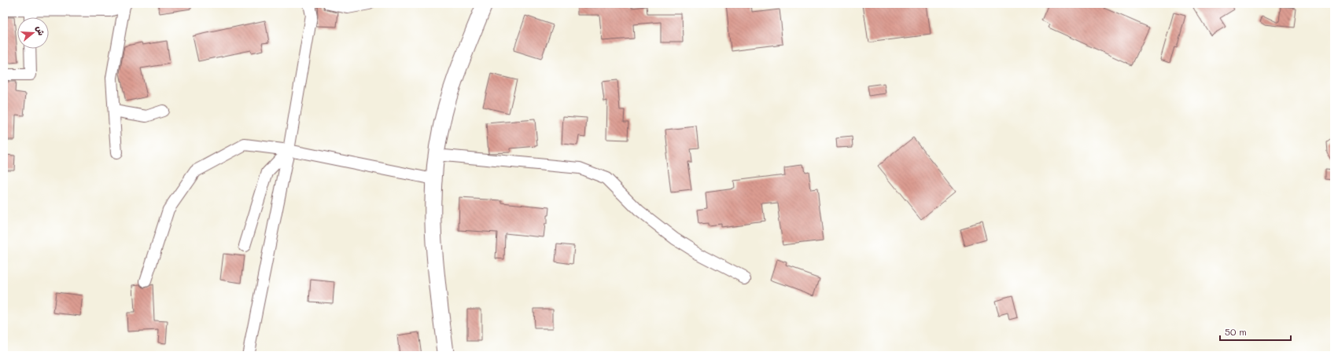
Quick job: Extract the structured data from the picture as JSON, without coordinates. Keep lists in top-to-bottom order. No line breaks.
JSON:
{"scale_bar":"50 m","north":"right"}
